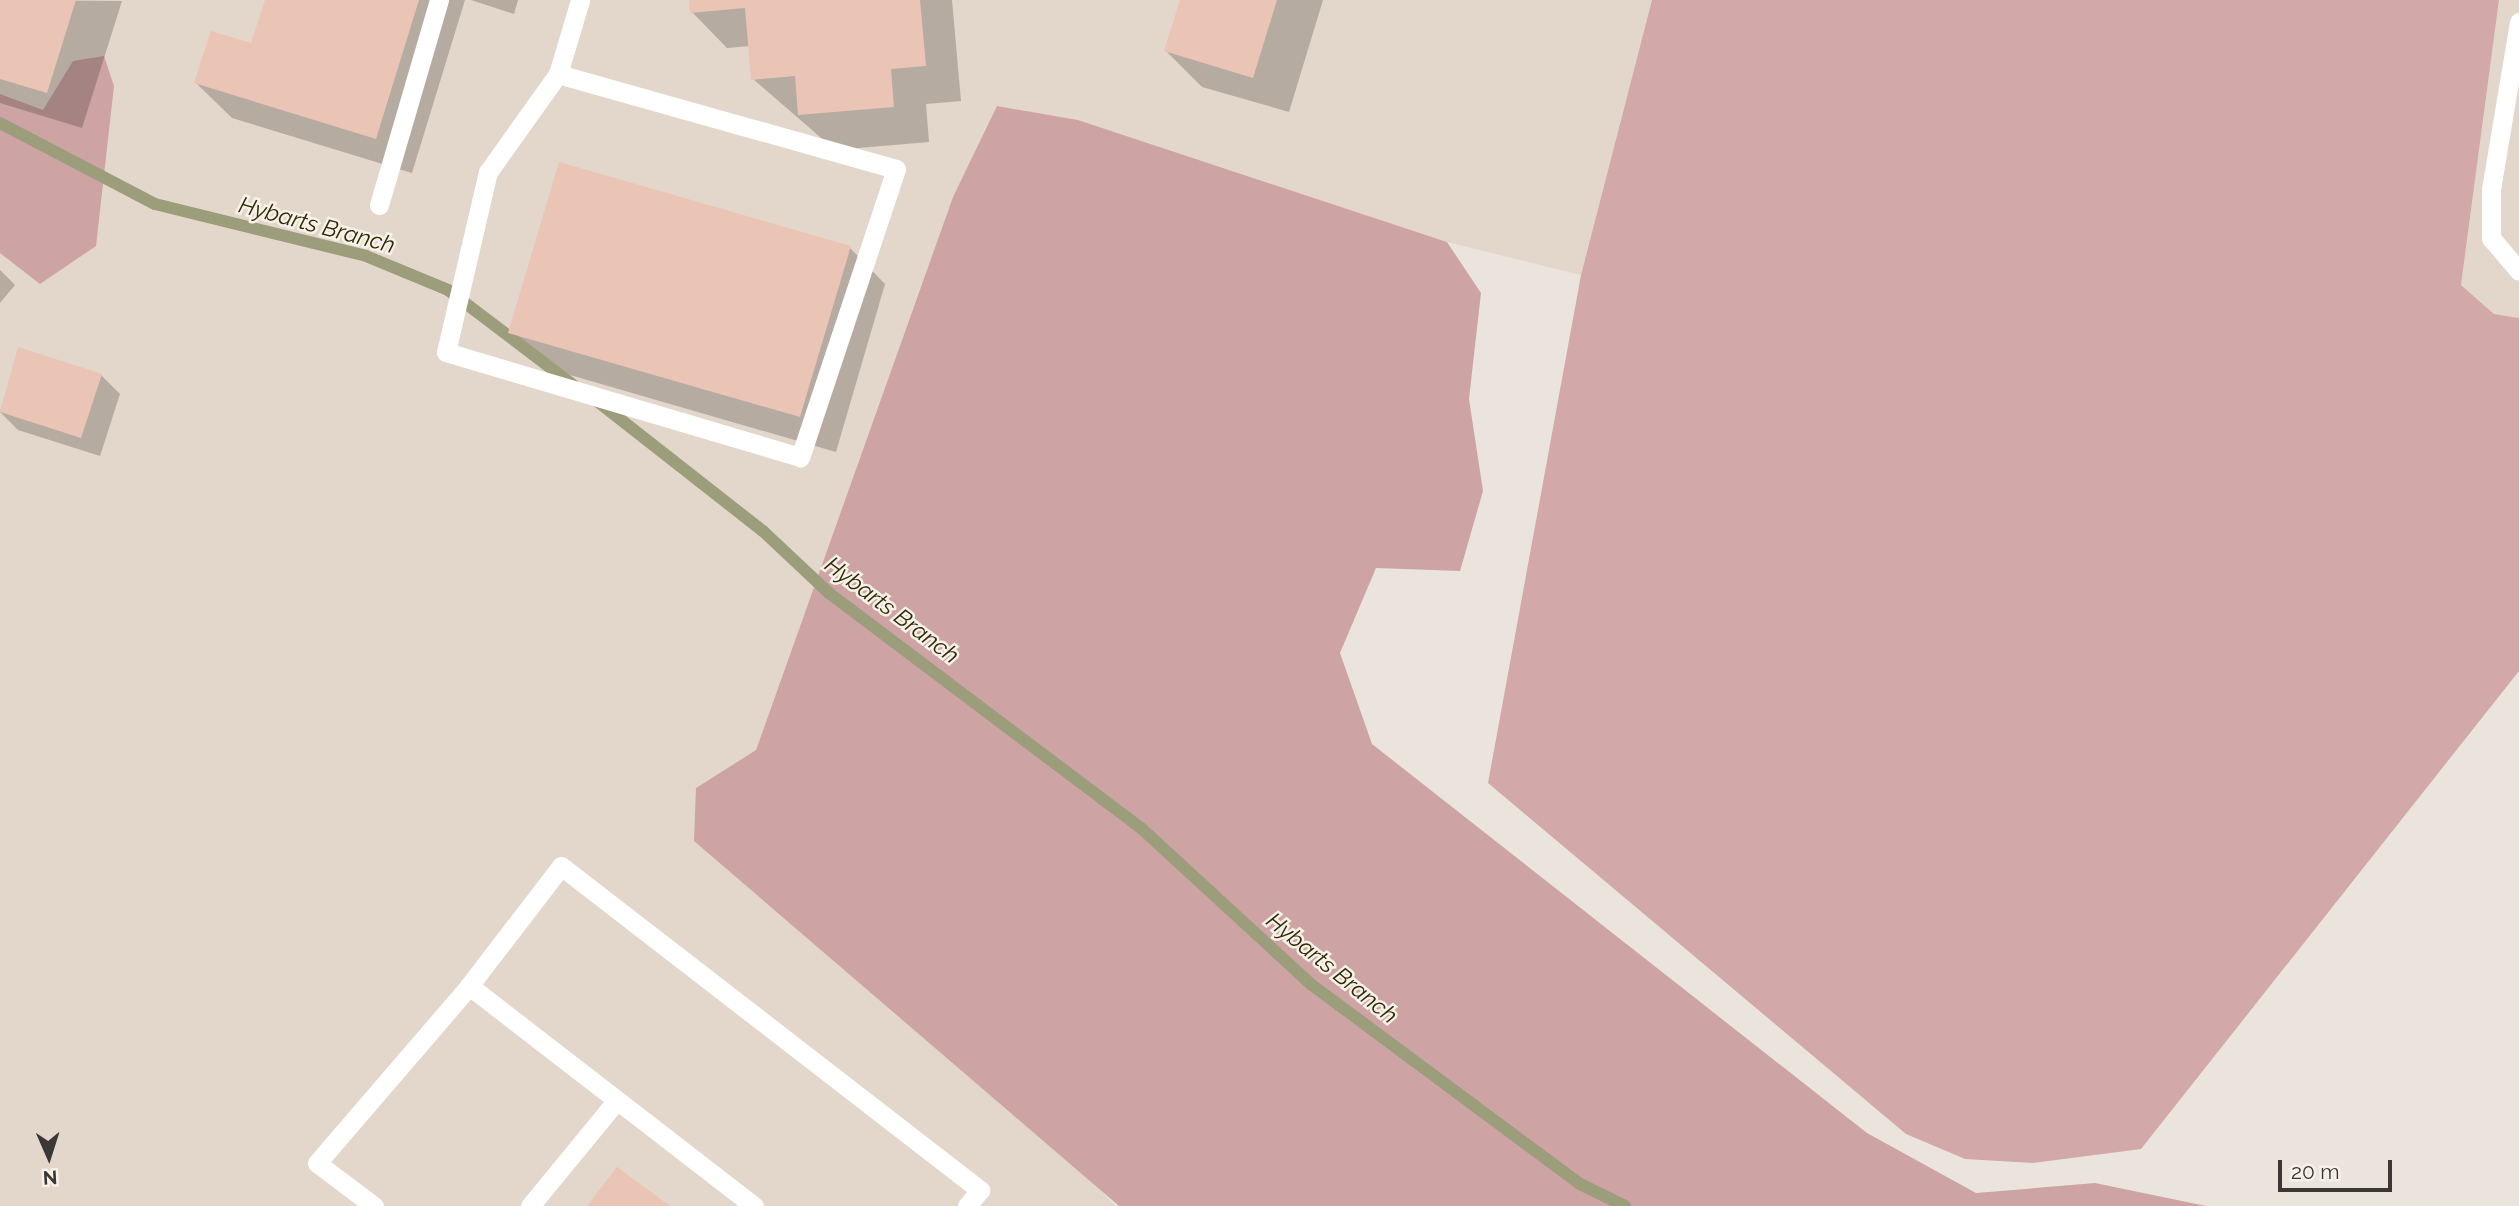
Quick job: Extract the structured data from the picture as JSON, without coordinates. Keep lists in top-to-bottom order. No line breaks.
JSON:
{"water":["Hybarts Branch"],"scale_bar":"20 m","north":"bottom"}
